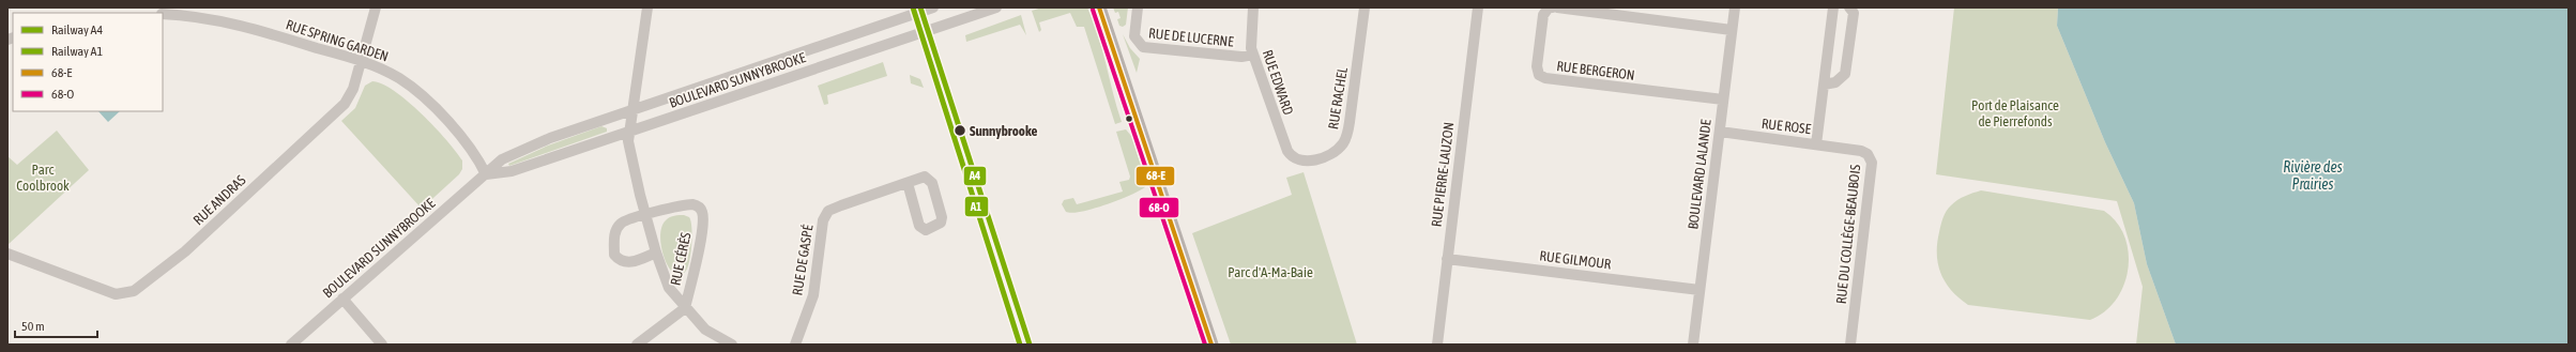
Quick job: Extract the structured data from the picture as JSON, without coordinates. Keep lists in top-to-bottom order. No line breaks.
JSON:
{"streets":{"street":["RUE DE LUCERNE","RUE SPRING GARDEN","RUE BERGERON","BOULEVARD SUNNYBROOKE","RUE EDWARD","RUE RACHEL","RUE ROSE","RUE PIERRE-LAUZON","BOULEVARD LALANDE","RUE ANDRAS","RUE DU COLLÈGE-BEAUBOIS","RUE CÉRÈS","RUE DE GASPÉ","RUE GILMOUR"]},"crossings":[["RUE DE LUCERNE","RUE EDWARD"],["RUE SPRING GARDEN","BOULEVARD SUNNYBROOKE"],["RUE SPRING GARDEN","RUE ANDRAS"],["RUE BERGERON","BOULEVARD LALANDE"],["BOULEVARD SUNNYBROOKE","RUE CÉRÈS"],["RUE EDWARD","RUE RACHEL"],["RUE ROSE","BOULEVARD LALANDE"],["RUE ROSE","RUE DU COLLÈGE-BEAUBOIS"],["RUE PIERRE-LAUZON","RUE GILMOUR"],["BOULEVARD LALANDE","RUE GILMOUR"]],"water":["Rivière des Prairies"],"parks":["Port de Plaisance de Pierrefonds","Parc Coolbrook","Parc d'A-Ma-Baie"],"places":["Sunnybrooke"],"lines":["rail line A4","rail line A1","transit line 68-E","transit line 68-O"],"legend":["Railway A4","Railway A1","68-E","68-O"],"scale_bar":"50 m"}
